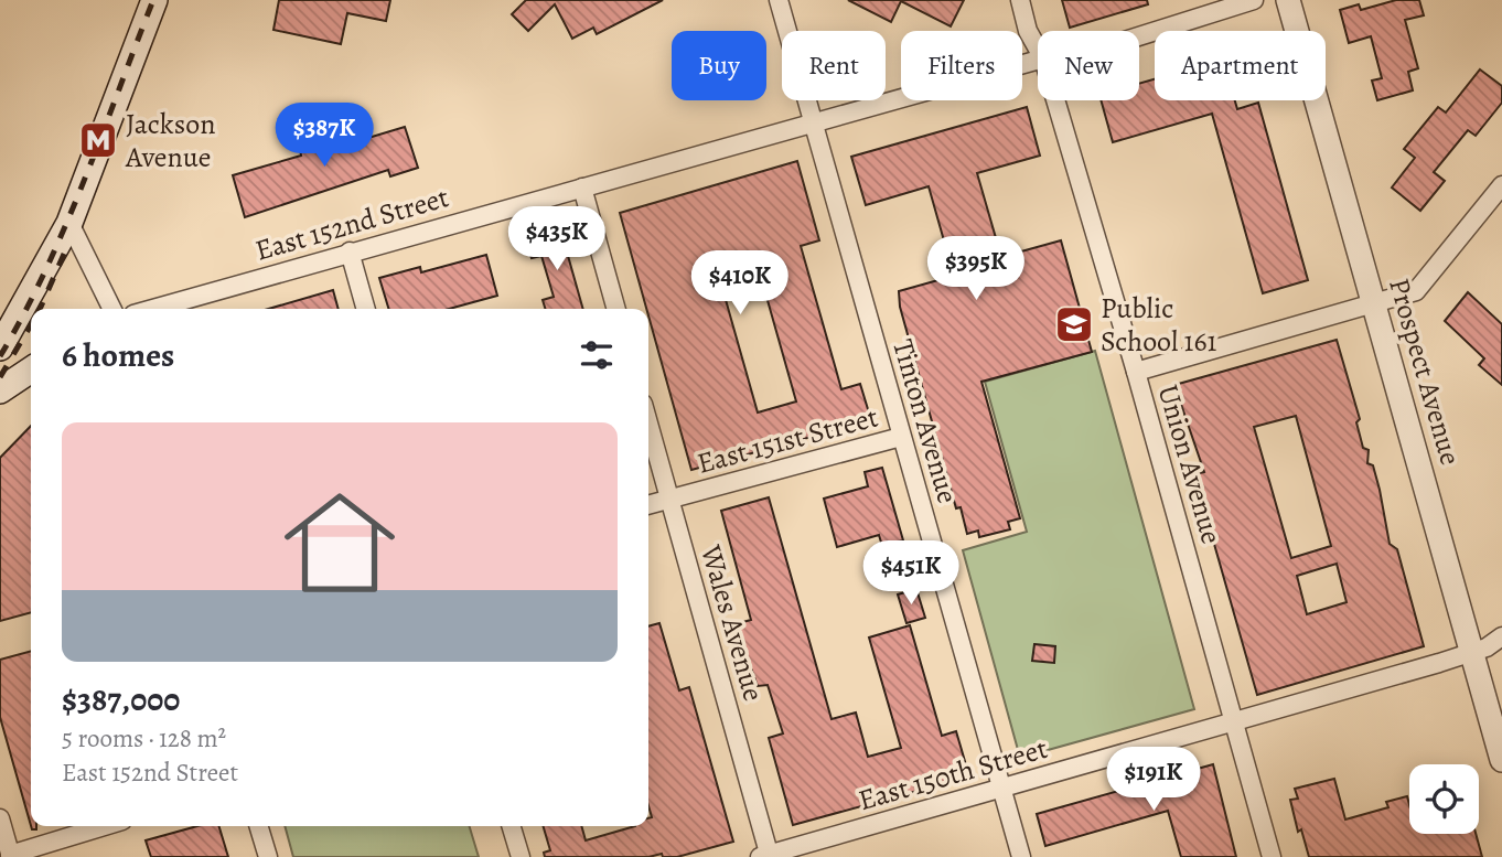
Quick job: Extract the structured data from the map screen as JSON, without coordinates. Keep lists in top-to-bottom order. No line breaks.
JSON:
{"streets":{"street":["East 152nd Street","Prospect Avenue","Tinton Avenue","East 151st Street","Union Avenue","Wales Avenue","East 150th Street"]},"crossings":[["East 152nd Street","Tinton Avenue"],["Prospect Avenue","East 150th Street"],["Tinton Avenue","East 151st Street"],["Tinton Avenue","East 150th Street"],["East 151st Street","Wales Avenue"],["Union Avenue","East 150th Street"],["Wales Avenue","East 150th Street"]],"places":{"metro station":["Jackson Avenue"],"school or university":["Public School 161"]},"page":{"chip":["Buy","Rent","Filters","New","Apartment"],"price":["$387K","$435K","$395K","$410K","$451K","$191K"],"heading":"6 homes","list":[{"name":"$387,000","note":"5 rooms · 128 m² · East 152nd Street"}]}}
